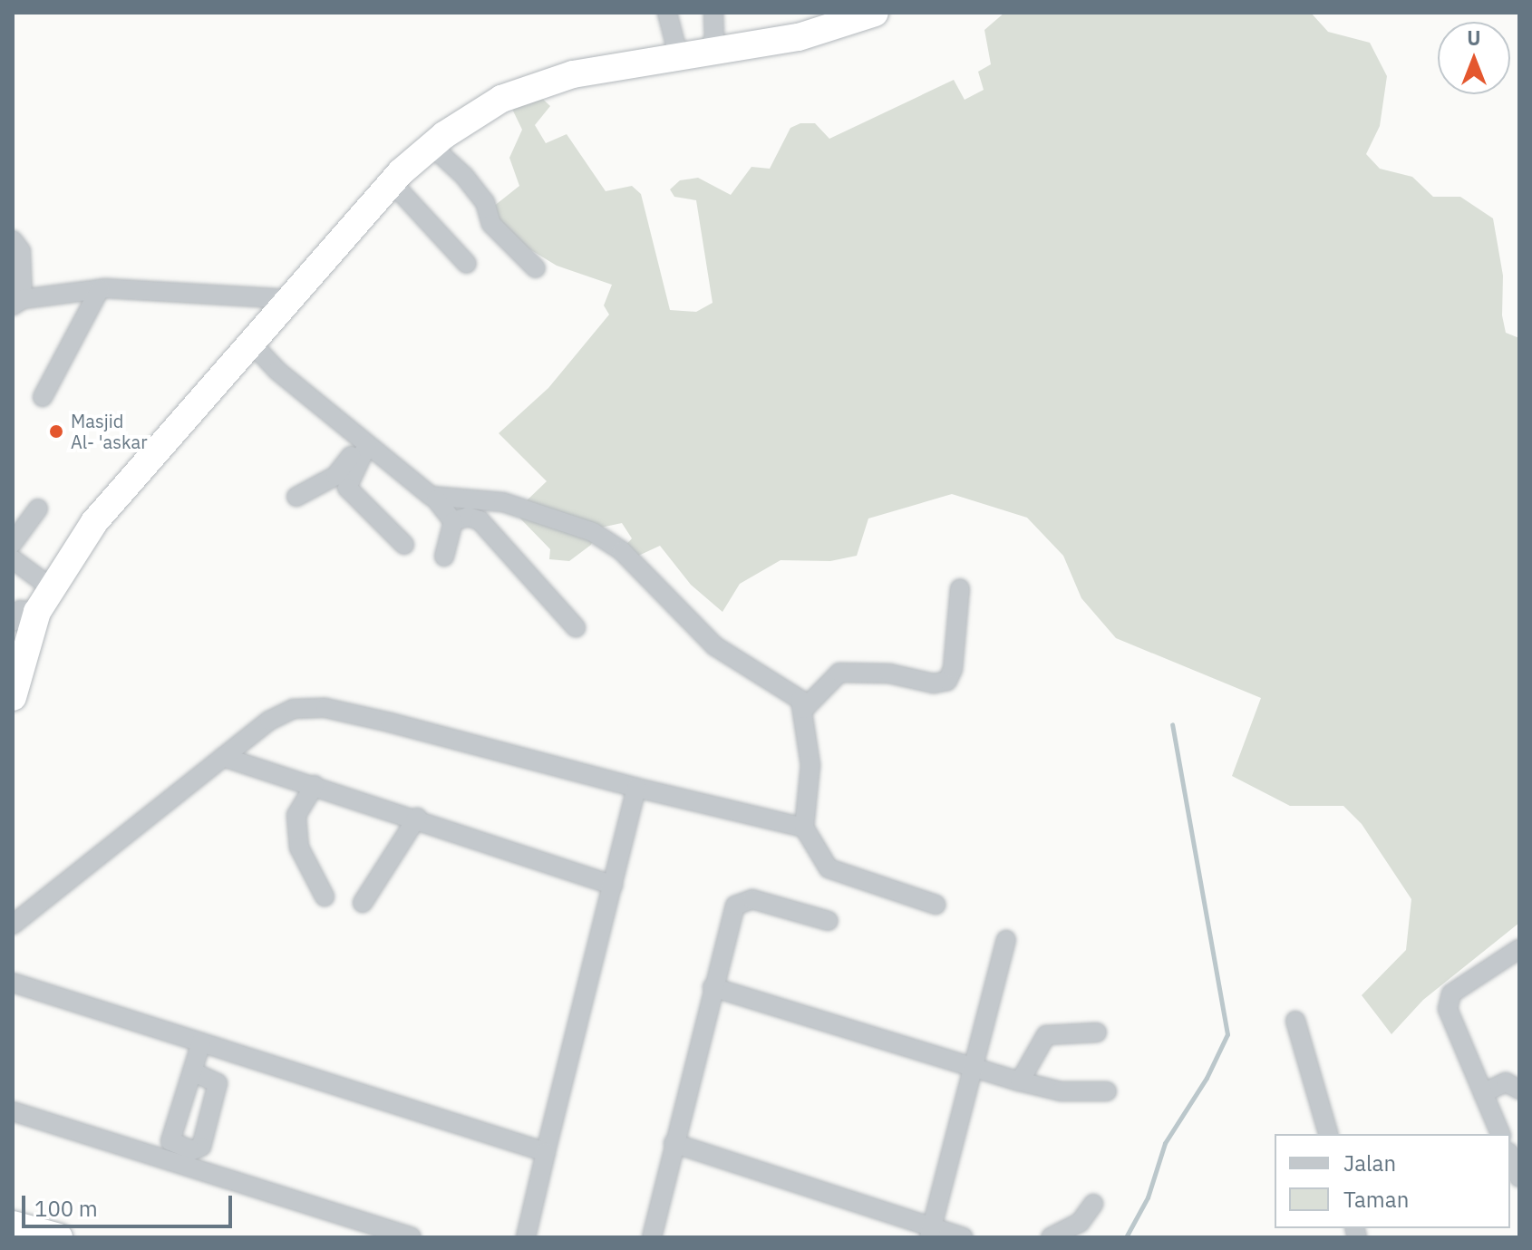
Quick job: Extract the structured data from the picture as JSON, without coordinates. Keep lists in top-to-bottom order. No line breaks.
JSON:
{"places":["Masjid Al- 'askar"],"legend":["Jalan","Taman"],"scale_bar":"100 m","north":"top"}
